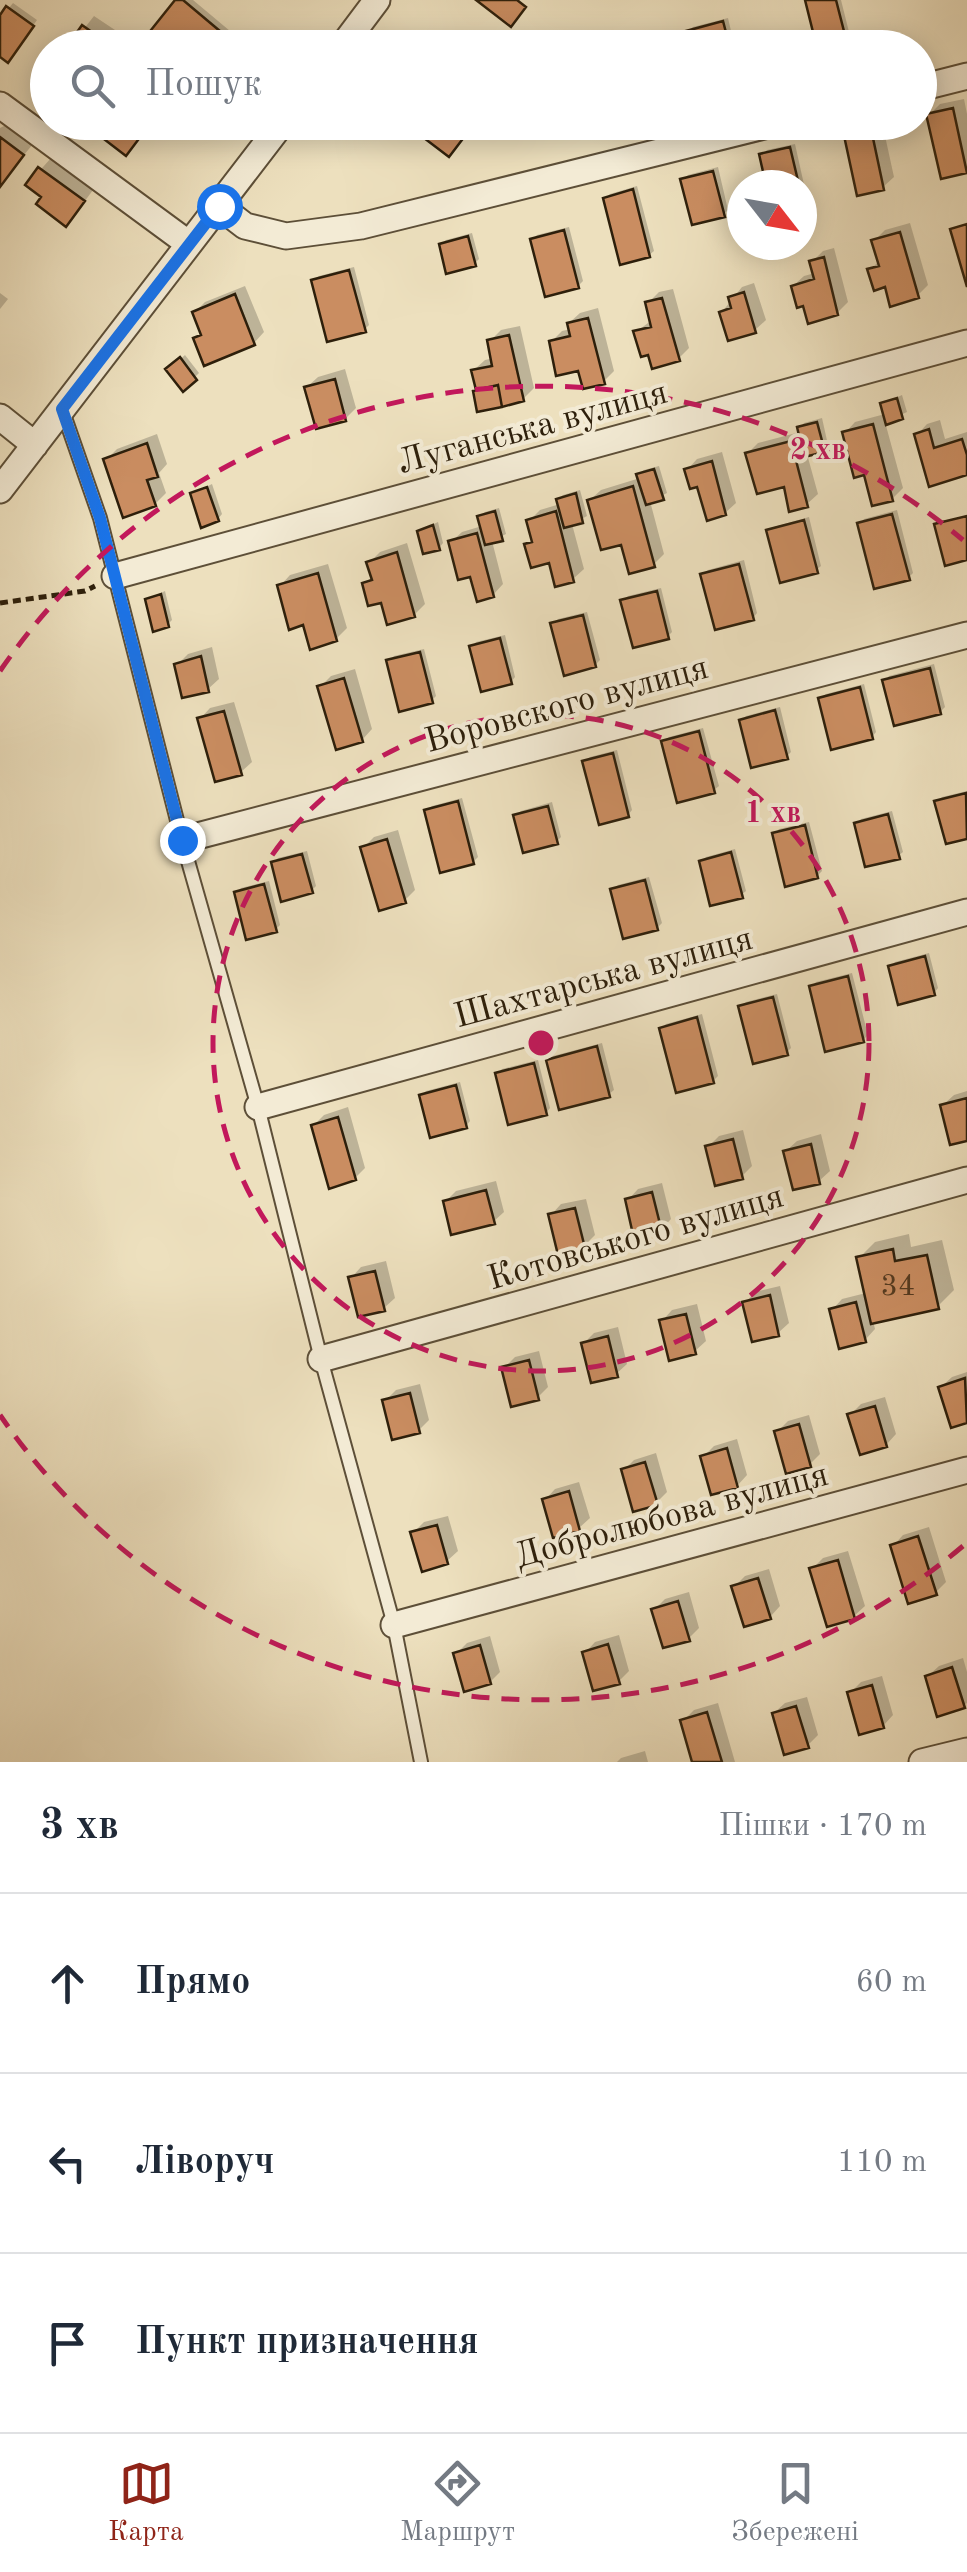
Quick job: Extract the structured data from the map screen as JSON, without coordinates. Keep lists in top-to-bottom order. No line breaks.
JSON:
{"streets":{"street":["Луганська вулиця","Воровского вулиця","Шахтарська вулиця","Котовського вулиця","Добролюбова вулиця"]},"house_numbers":["34"],"north":"bottom right","page":{"search":"Пошук","heading":["3 хв","Пішки · 170 m"],"list":[["Прямо","60 m"],["Ліворуч","110 m"],"Пункт призначення"],"nav":["Карта","Маршрут","Збережені"]},"rings":["2 хв","1 хв"]}
